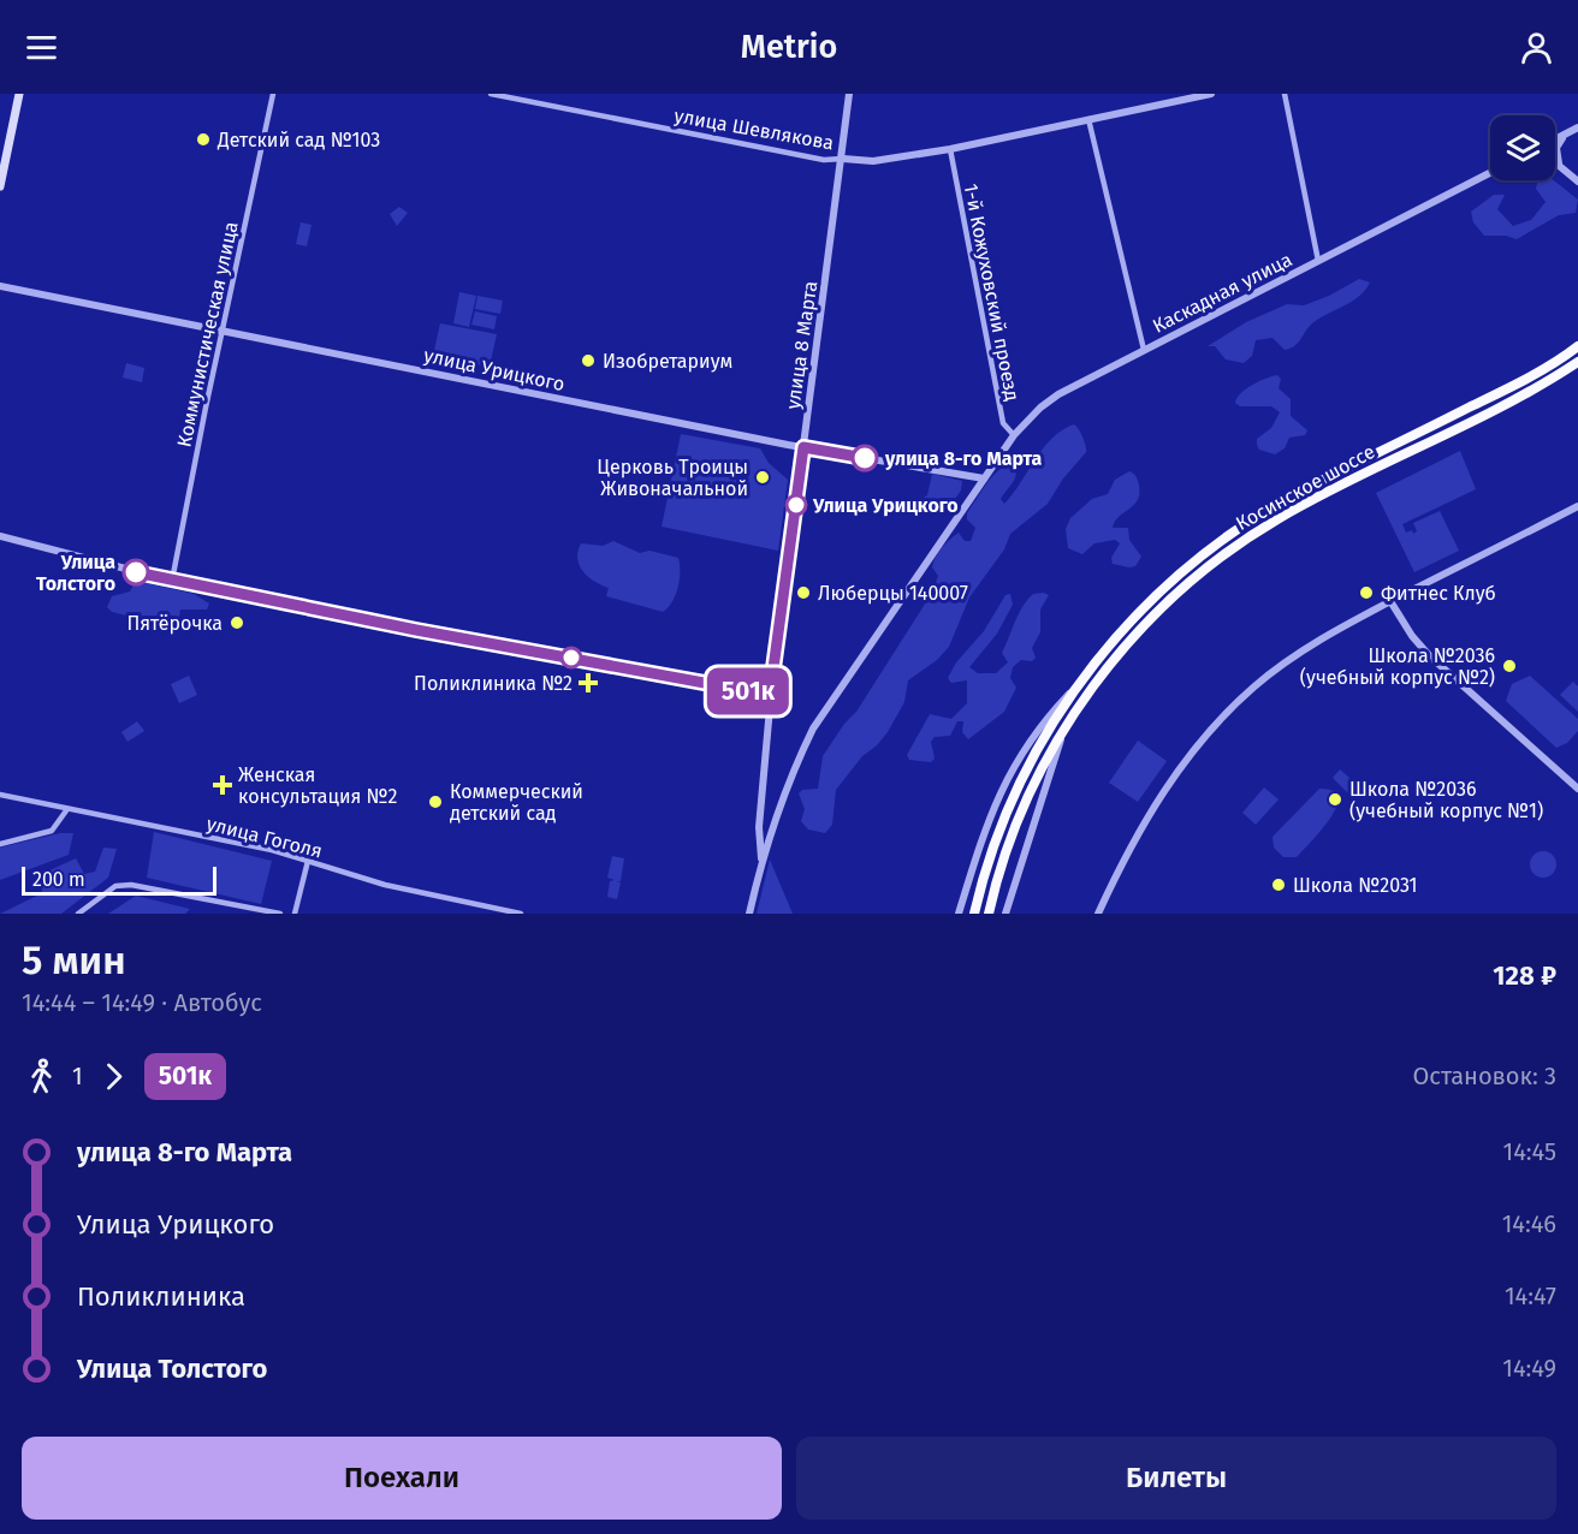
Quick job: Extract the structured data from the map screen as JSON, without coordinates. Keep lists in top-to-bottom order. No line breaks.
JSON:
{"streets":{"highway":["Косинское шоссе"],"street":["улица Шевлякова","1-й Кожуховский проезд","Каскадная улица","Коммунистическая улица","улица 8 Марта","улица Урицкого","улица Гоголя"]},"crossings":[["улица Шевлякова","улица 8 Марта"],["1-й Кожуховский проезд","Каскадная улица"],["Каскадная улица","улица 8 Марта"],["Каскадная улица","улица Урицкого"],["Коммунистическая улица","улица Урицкого"],["улица 8 Марта","улица Урицкого"]],"places":{"other":["Детский сад №103","Изобретариум","улица 8-го Марта","Церковь Троицы Живоначальной","Улица Урицкого","Улица Толстого","Люберцы 140007","Фитнес Клуб","Пятёрочка","Школа №2036 (учебный корпус №2)","Школа №2036 (учебный корпус №1)","Коммерческий детский сад","Школа №2031"],"health":["Поликлиника №2","Женская консультация №2"]},"lines":["bus line 501к"],"scale_bar":"200 m","page":{"header":"Metrio","on_map":"501к","scale":"200 m","heading":["5 мин","14:44 – 14:49 · Автобус","128 ₽"],"legs":["1","501к","Остановок: 3"],"list":[{"name":"улица 8-го Марта","value":"14:45"},{"name":"Улица Урицкого","value":"14:46"},{"name":"Поликлиника","value":"14:47"},{"name":"Улица Толстого","value":"14:49"}],"buttons":["Поехали","Билеты"]}}
